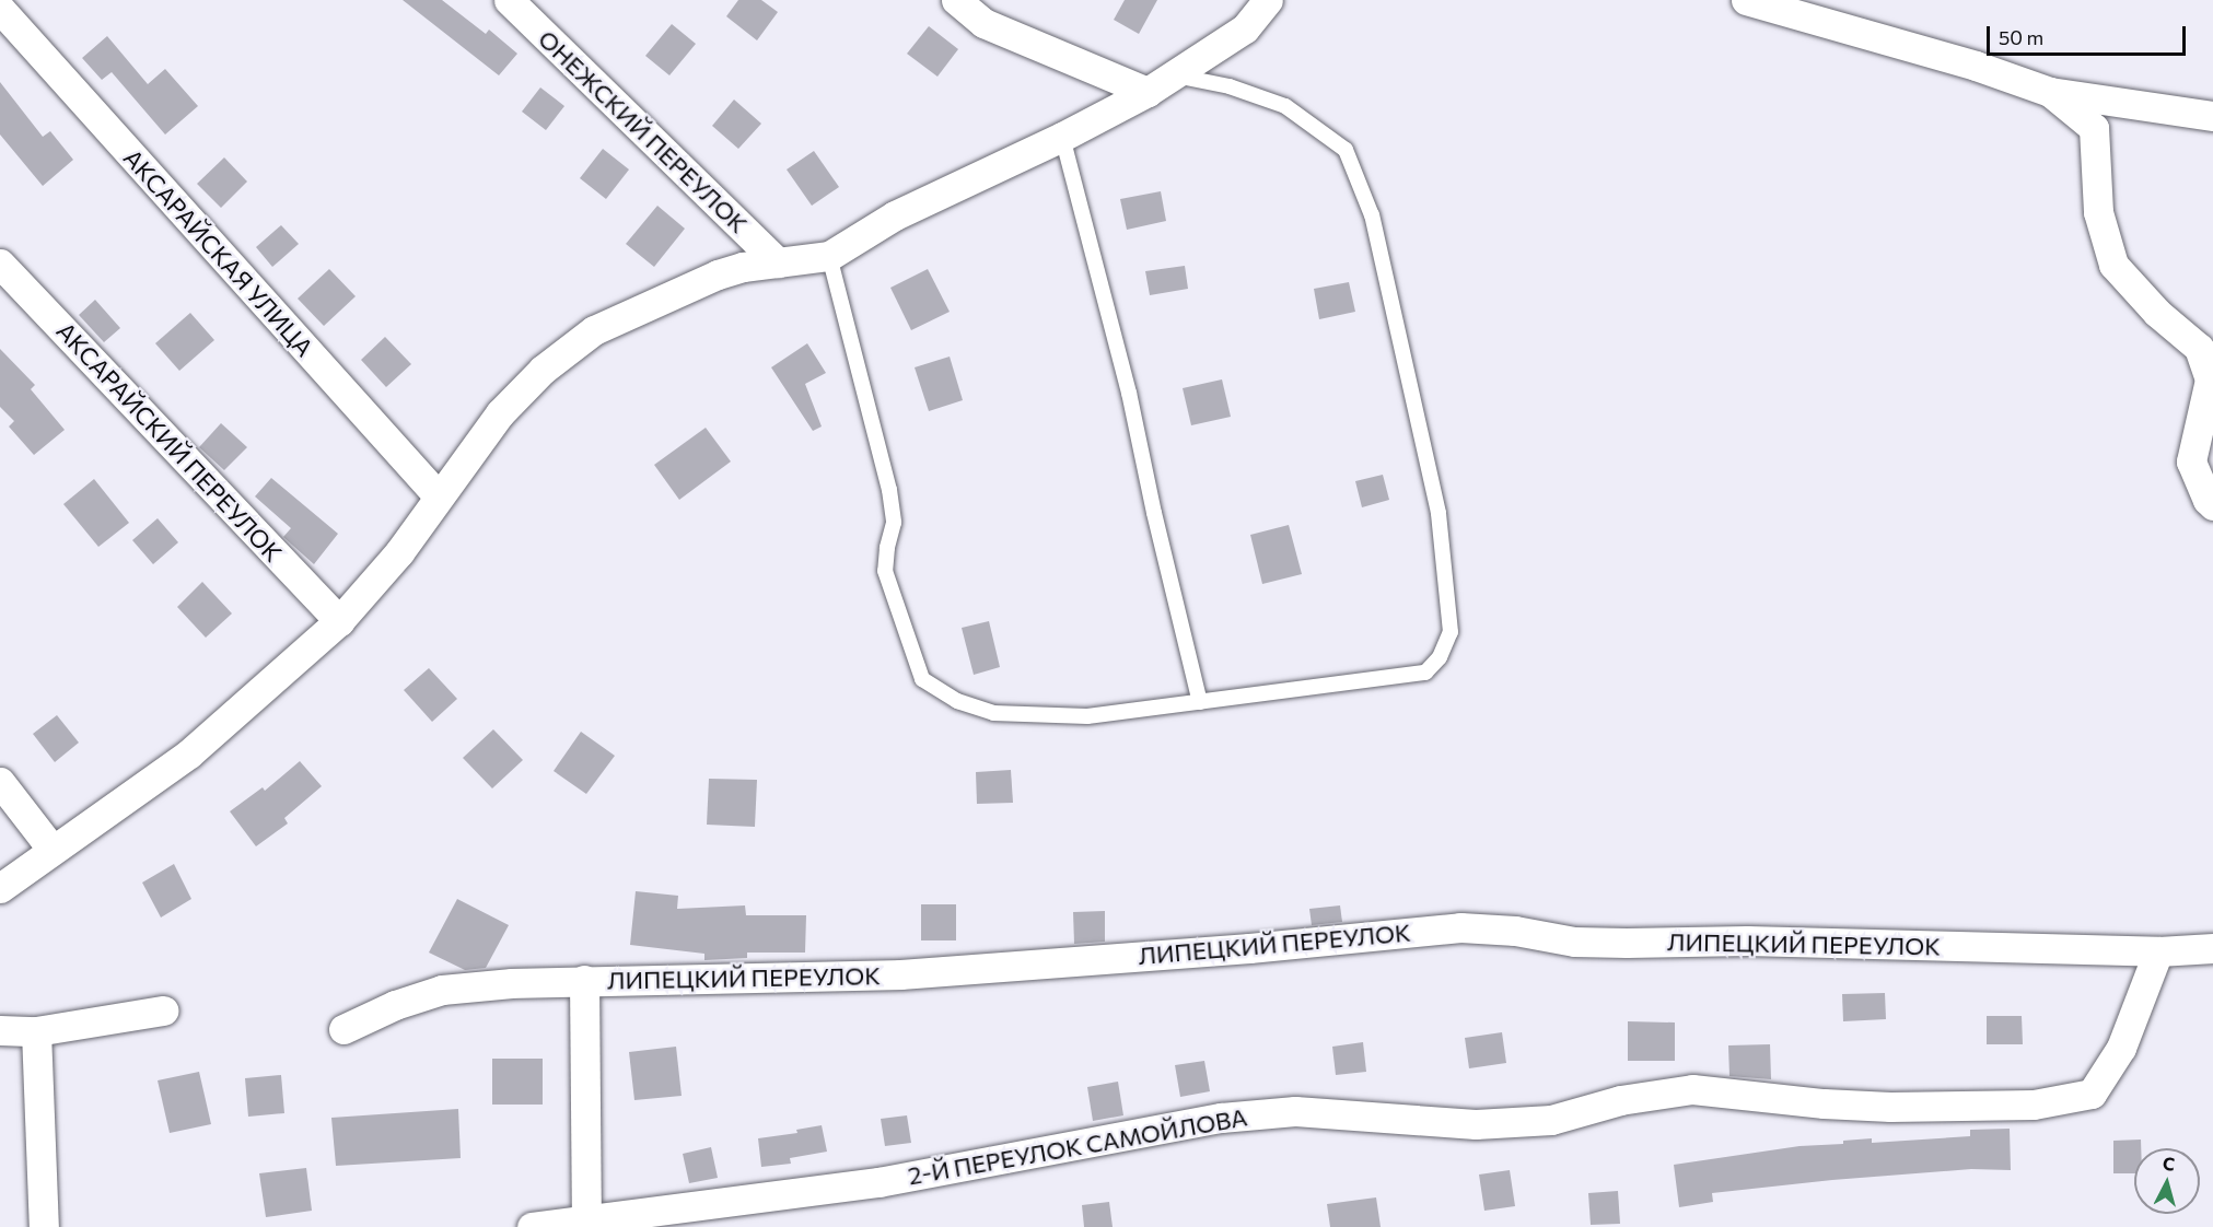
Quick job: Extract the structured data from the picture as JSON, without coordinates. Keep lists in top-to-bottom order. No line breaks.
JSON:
{"streets":{"street":["ОНЕЖСКИЙ ПЕРЕУЛОК","АКСАРАЙСКАЯ УЛИЦА","АКСАРАЙСКИЙ ПЕРЕУЛОК","ЛИПЕЦКИЙ ПЕРЕУЛОК","2-Й ПЕРЕУЛОК САМОЙЛОВА"]},"crossings":[["ЛИПЕЦКИЙ ПЕРЕУЛОК","2-Й ПЕРЕУЛОК САМОЙЛОВА"]],"scale_bar":"50 m","north":"top"}
